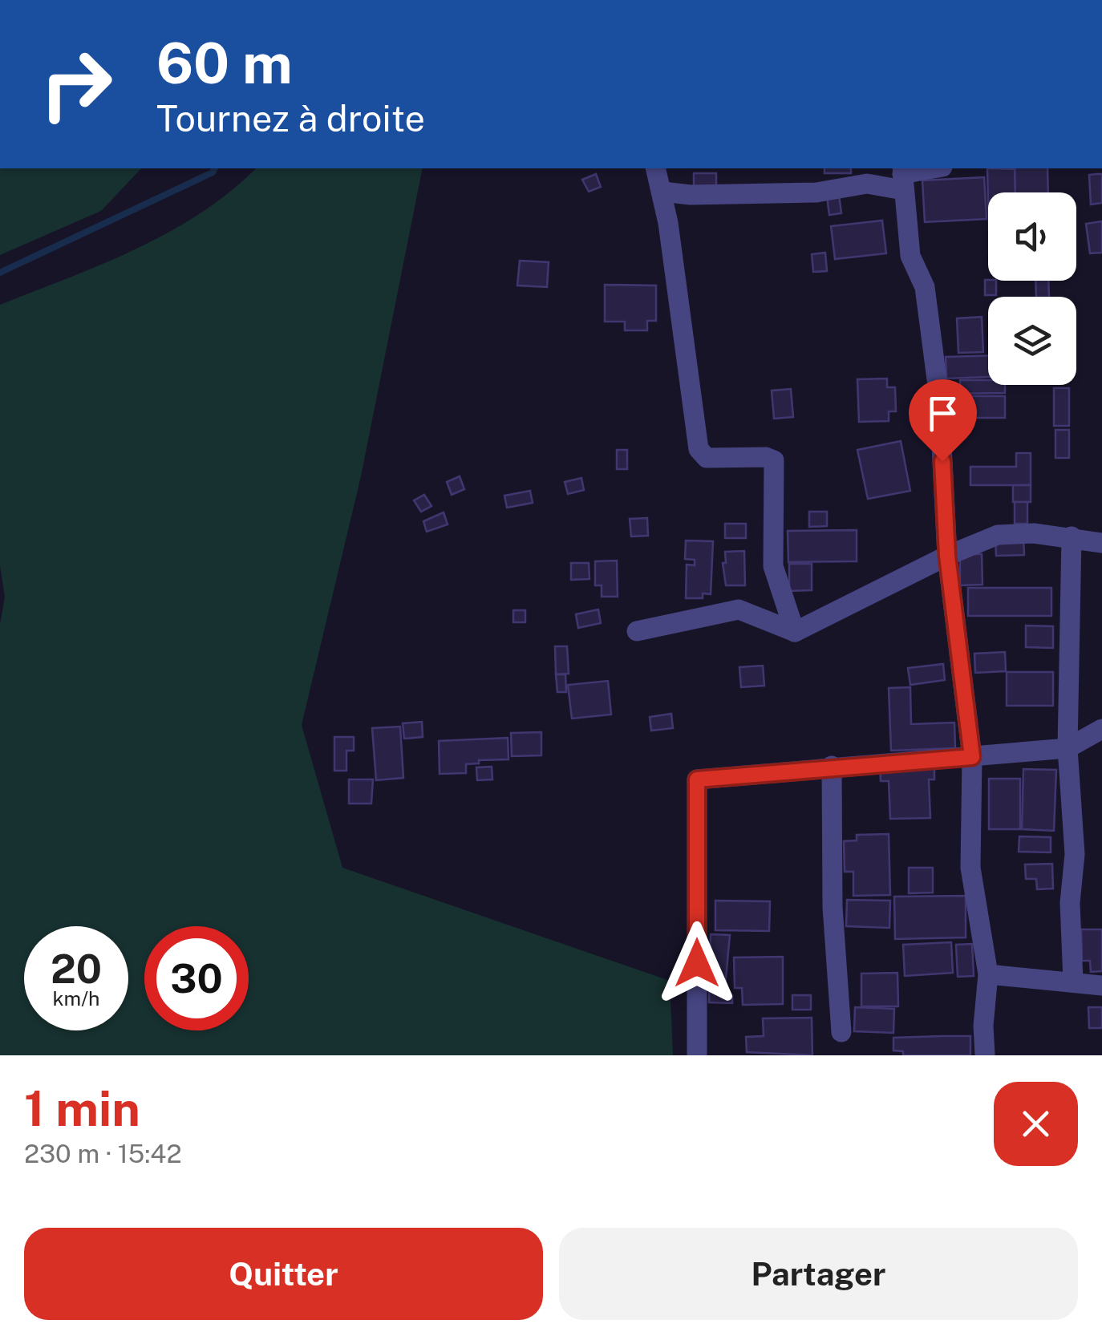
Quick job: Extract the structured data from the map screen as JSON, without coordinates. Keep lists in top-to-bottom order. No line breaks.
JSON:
{"page":{"turn":["60 m","Tournez à droite"],"speed":"20 km/h","limit":"30","heading":["1 min","230 m · 15:42"],"buttons":["Quitter","Partager"]}}
